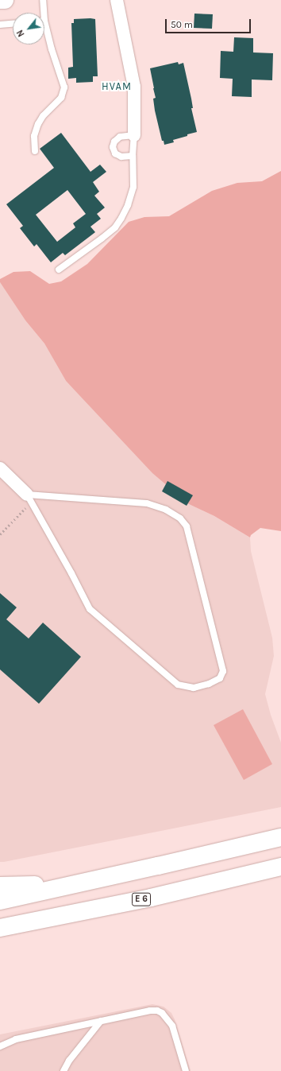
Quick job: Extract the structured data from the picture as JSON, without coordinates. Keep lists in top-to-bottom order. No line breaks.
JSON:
{"streets":{"main road":["E 6"]},"districts":["HVAM"],"scale_bar":"50 m","north":"bottom left"}
